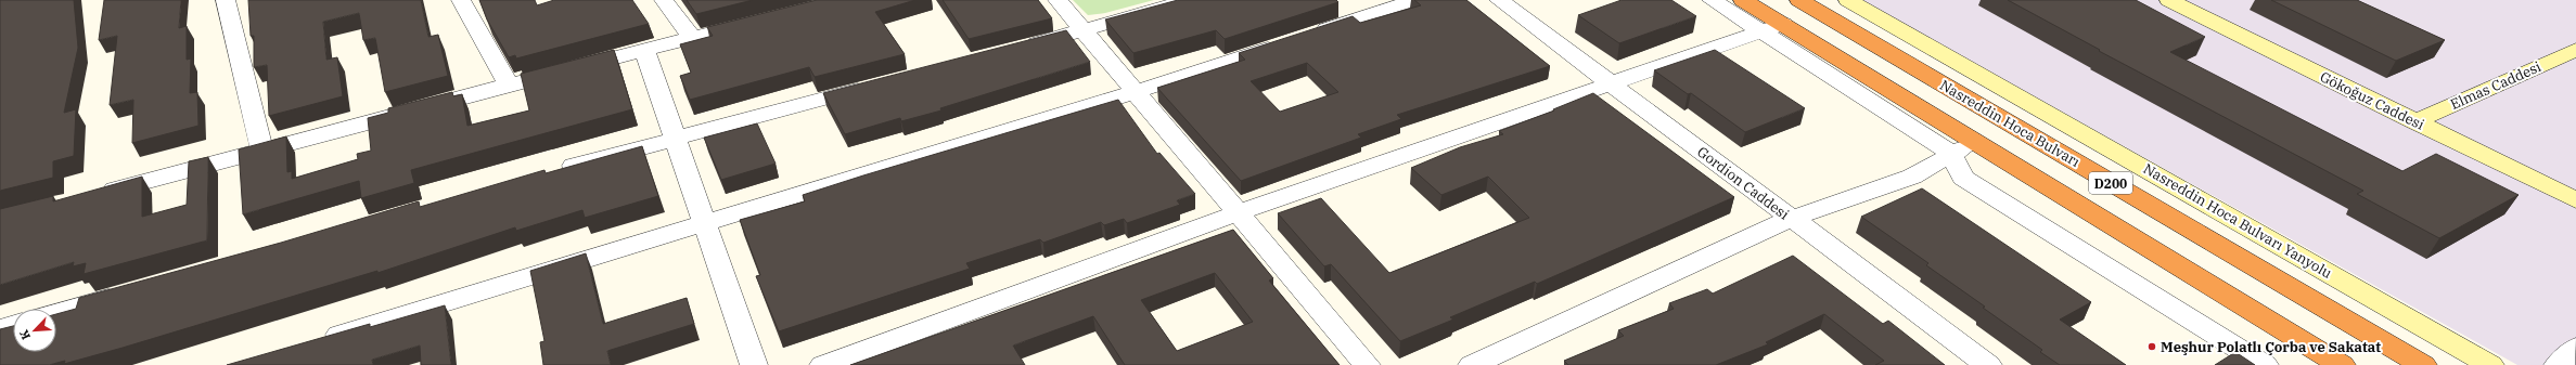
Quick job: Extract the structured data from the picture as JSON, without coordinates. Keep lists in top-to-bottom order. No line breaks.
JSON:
{"streets":{"highway":["Nasreddin Hoca Bulvarı","D200"],"street":["Elmas Caddesi","Gökoğuz Caddesi","Gordion Caddesi","Nasreddin Hoca Bulvarı Yanyolu"]},"crossings":[["Elmas Caddesi","Gökoğuz Caddesi"]],"places":["Meşhur Polatlı Çorba ve Sakatat"],"north":"bottom left"}
